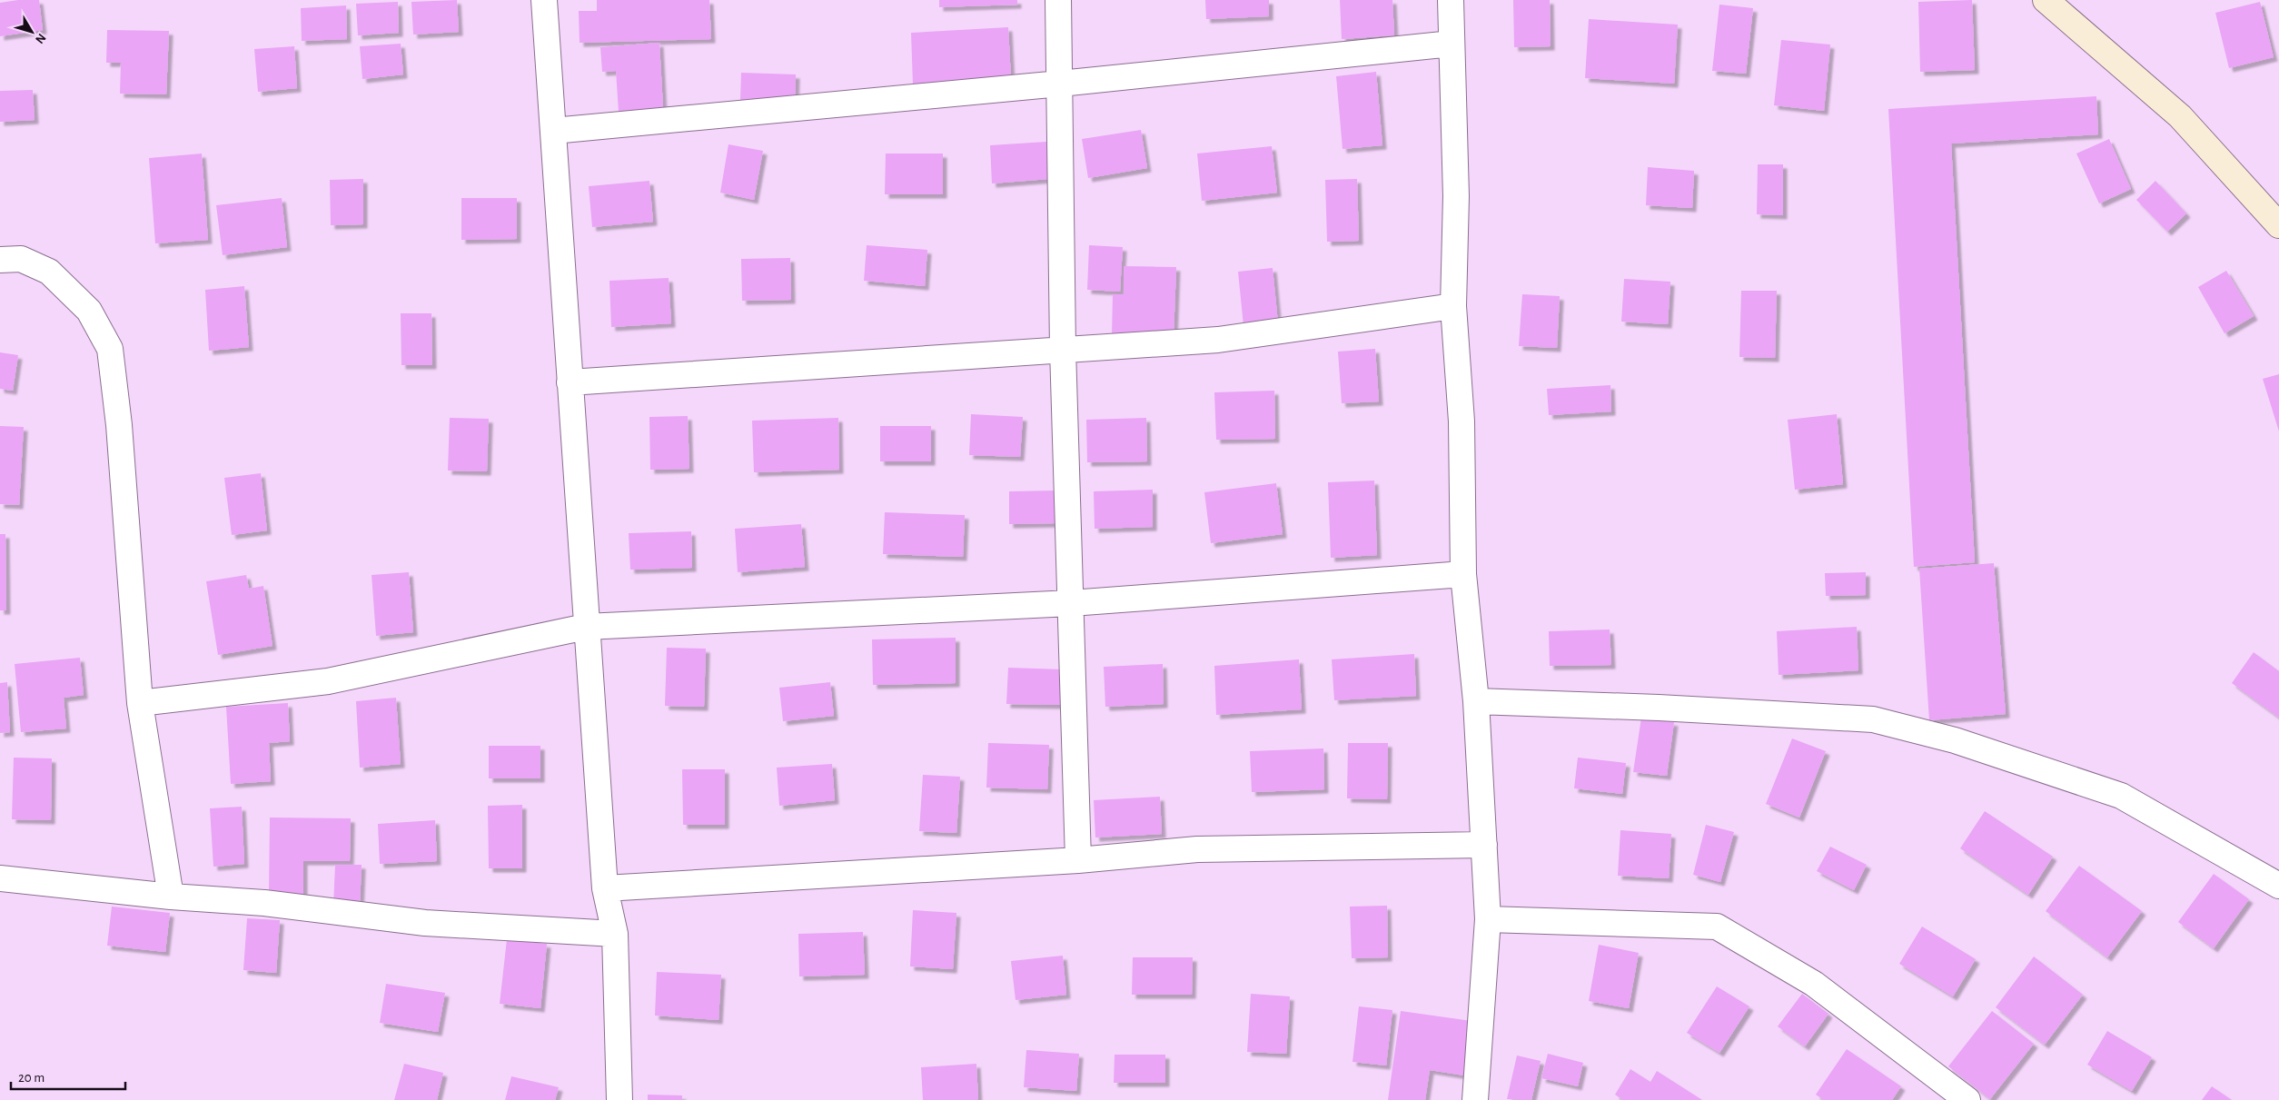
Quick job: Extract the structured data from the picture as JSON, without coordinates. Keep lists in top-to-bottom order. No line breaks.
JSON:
{"scale_bar":"20 m","north":"bottom right"}
